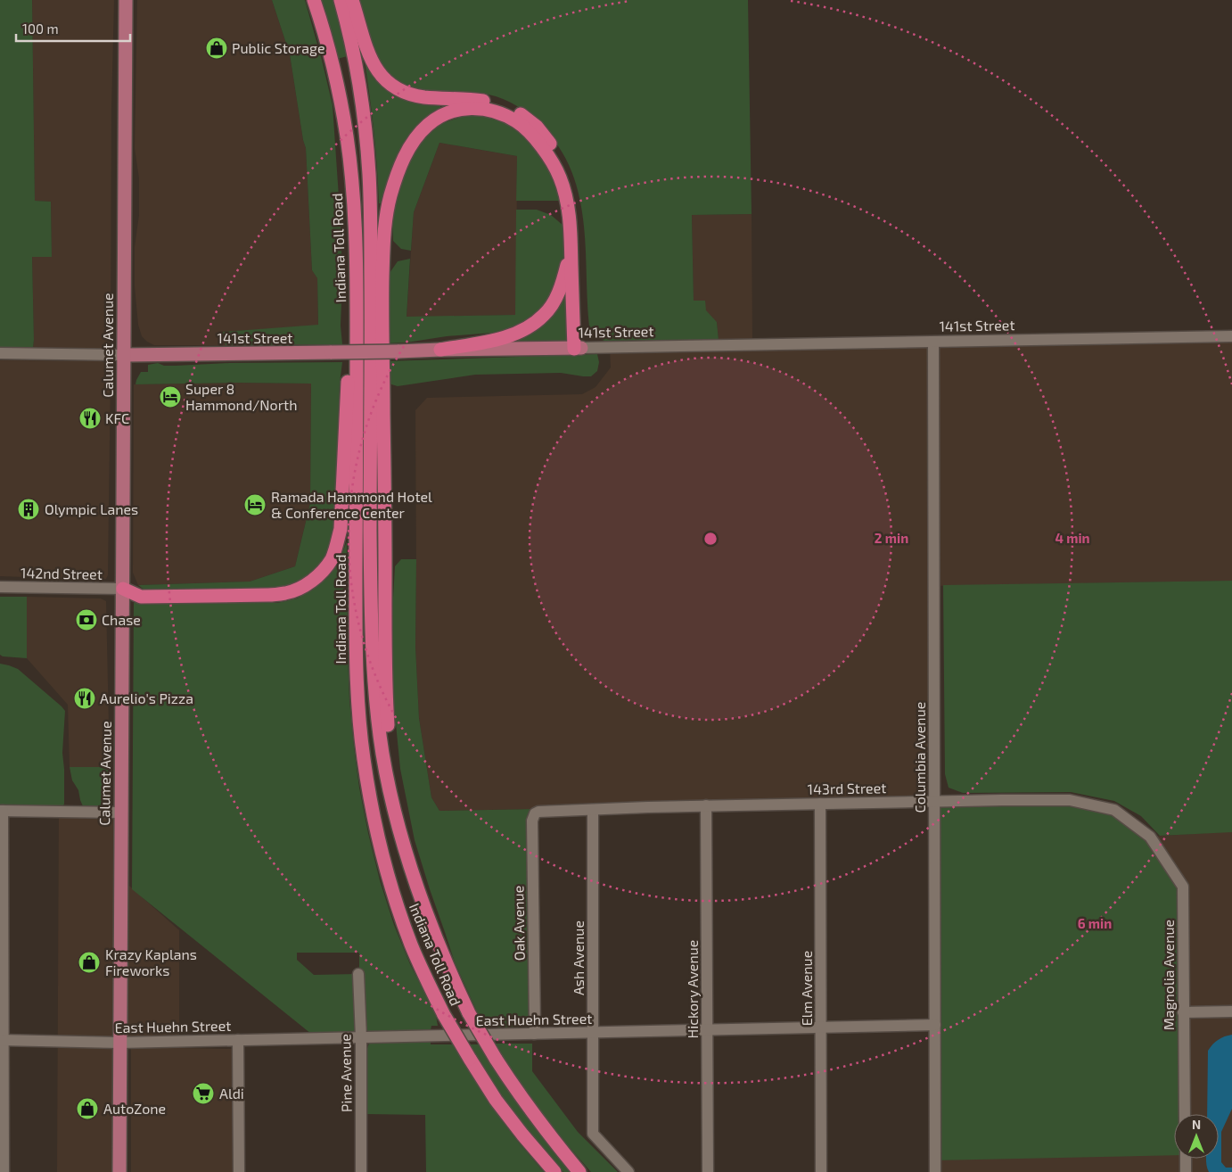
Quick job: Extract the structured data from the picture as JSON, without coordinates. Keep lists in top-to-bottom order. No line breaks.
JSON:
{"streets":{"highway":["Indiana Toll Road"],"main road":["141st Street","Calumet Avenue"],"street":["142nd Street","Columbia Avenue","143rd Street","Oak Avenue","Ash Avenue","Magnolia Avenue","Elm Avenue","Hickory Avenue","East Huehn Street","Pine Avenue"]},"crossings":[["141st Street","Calumet Avenue"],["141st Street","Columbia Avenue"],["Calumet Avenue","142nd Street"],["Calumet Avenue","East Huehn Street"],["Columbia Avenue","143rd Street"],["Columbia Avenue","East Huehn Street"],["143rd Street","Oak Avenue"],["143rd Street","Ash Avenue"],["143rd Street","Magnolia Avenue"],["143rd Street","Elm Avenue"],["143rd Street","Hickory Avenue"],["Oak Avenue","East Huehn Street"],["Ash Avenue","East Huehn Street"],["Elm Avenue","East Huehn Street"],["Hickory Avenue","East Huehn Street"],["East Huehn Street","Pine Avenue"]],"places":{"shop":["Public Storage","Krazy Kaplans Fireworks","AutoZone"],"hotel":["Super 8 Hammond/North","Ramada Hammond Hotel & Conference Center"],"restaurant":["KFC","Aurelio's Pizza"],"building":["Olympic Lanes"],"bank":["Chase"],"supermarket":["Aldi"]},"scale_bar":"100 m","north":"top","rings":["2 min","4 min","6 min"]}
